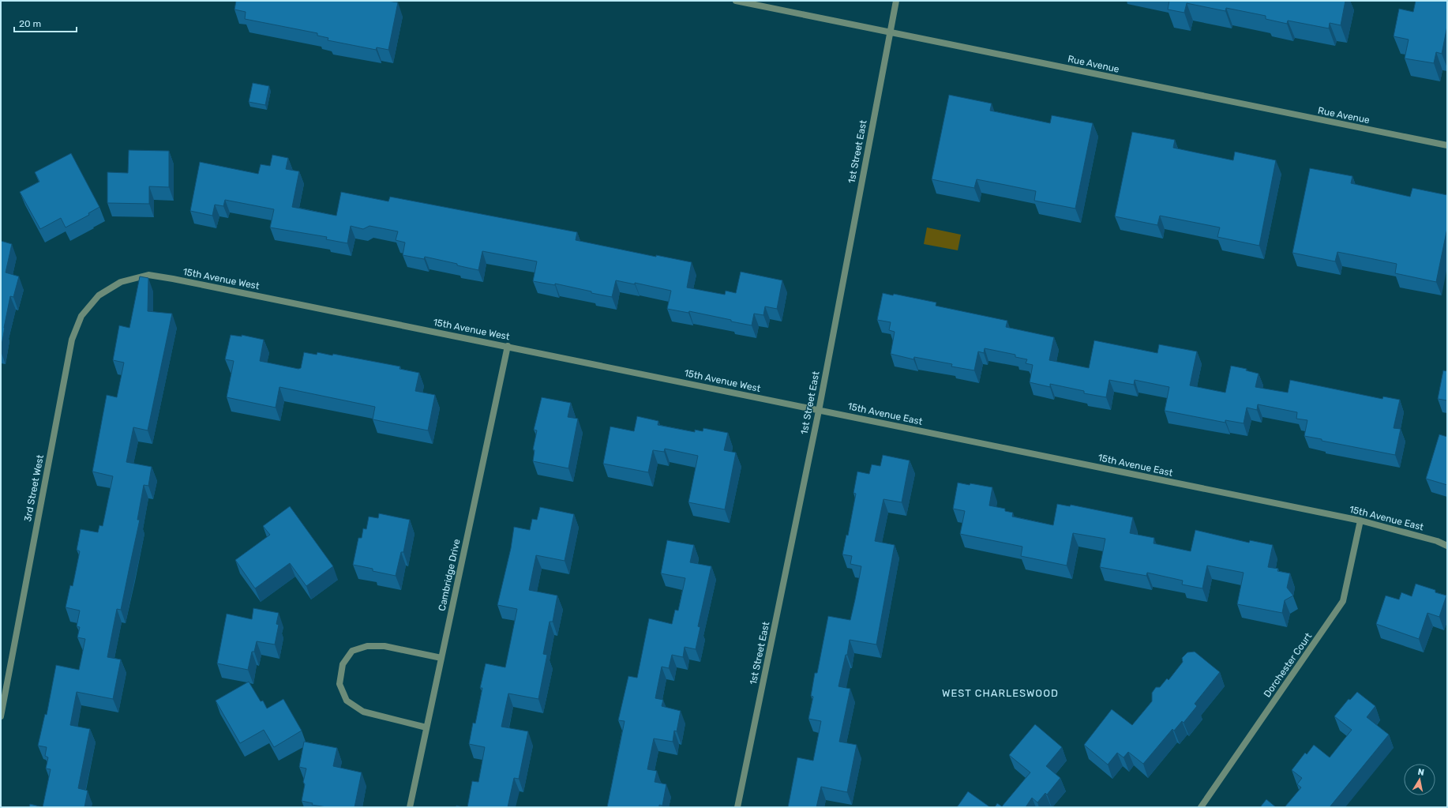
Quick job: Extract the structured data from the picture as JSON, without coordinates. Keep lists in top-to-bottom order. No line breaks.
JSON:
{"streets":{"street":["Rue Avenue","1st Street East","15th Avenue West","15th Avenue East","3rd Street West","Cambridge Drive","Dorchester Court"]},"crossings":[["Rue Avenue","1st Street East"],["1st Street East","15th Avenue West"],["1st Street East","15th Avenue East"],["15th Avenue West","15th Avenue East"],["15th Avenue West","3rd Street West"],["15th Avenue West","Cambridge Drive"],["15th Avenue East","Dorchester Court"]],"districts":["WEST CHARLESWOOD"],"scale_bar":"20 m","north":"top"}
